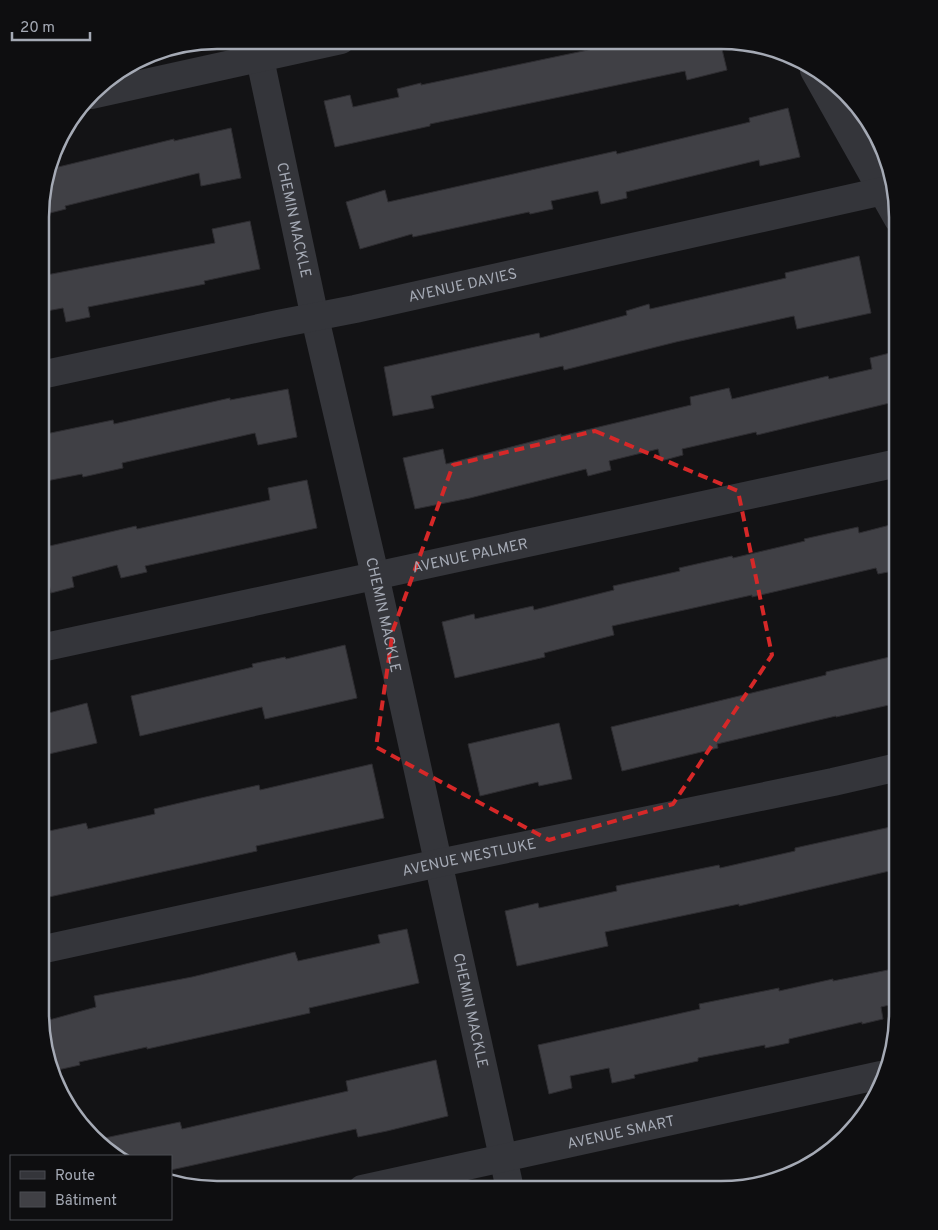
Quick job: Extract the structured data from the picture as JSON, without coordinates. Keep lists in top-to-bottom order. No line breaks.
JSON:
{"streets":{"street":["CHEMIN MACKLE","AVENUE DAVIES","AVENUE PALMER","AVENUE WESTLUKE","AVENUE SMART"]},"crossings":[["CHEMIN MACKLE","AVENUE DAVIES"],["CHEMIN MACKLE","AVENUE PALMER"],["CHEMIN MACKLE","AVENUE WESTLUKE"],["CHEMIN MACKLE","AVENUE SMART"]],"legend":["Route","Bâtiment"],"scale_bar":"20 m"}
